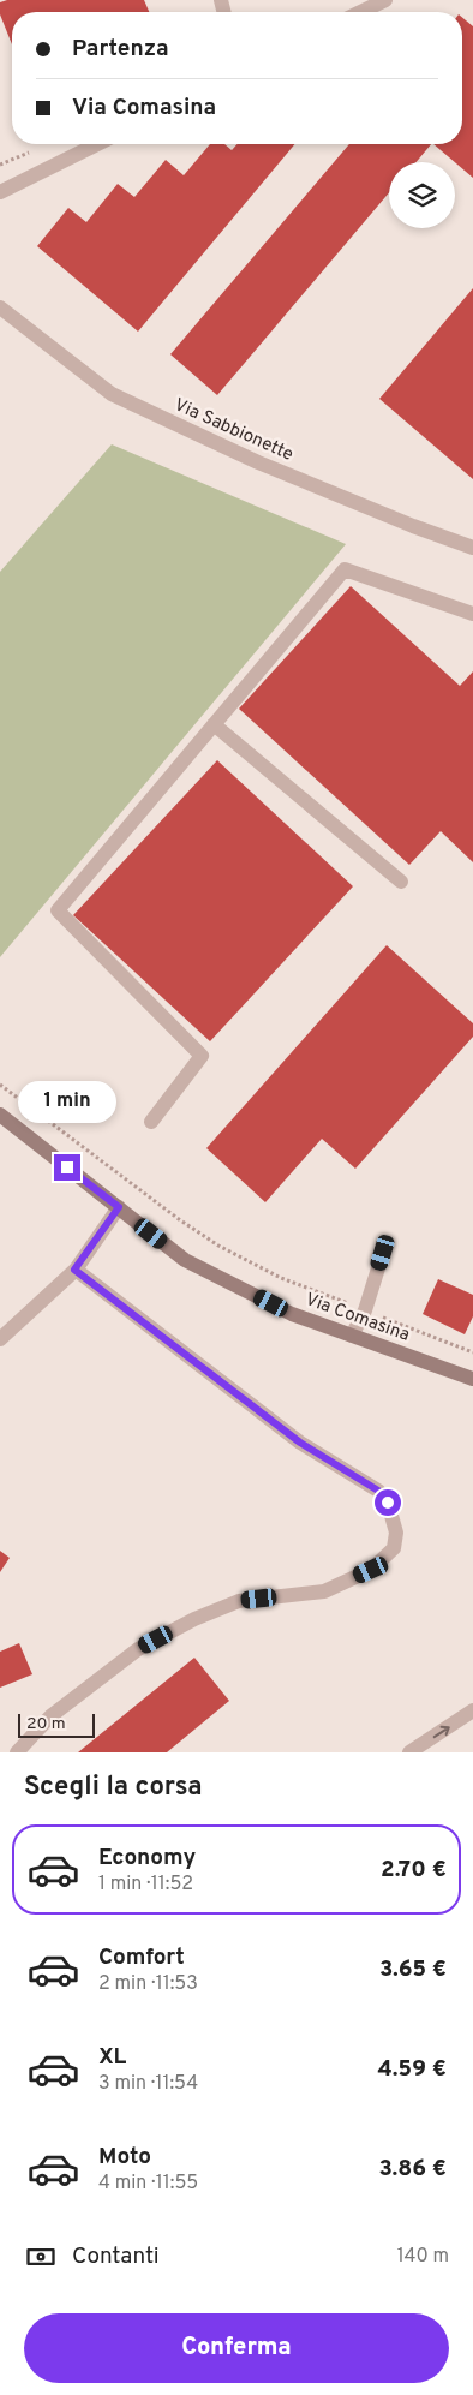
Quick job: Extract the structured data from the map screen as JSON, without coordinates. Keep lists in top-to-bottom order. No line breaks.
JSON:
{"streets":{"main road":["Via Comasina"],"street":["Via Sabbionette"]},"scale_bar":"20 m","page":{"banner":["Partenza","Via Comasina"],"bubble":"1 min","scale":"20 m","heading":"Scegli la corsa","list":[{"name":"Economy","note":"1 min · 11:52","value":"2.70 €"},{"name":"Comfort","note":"2 min · 11:53","value":"3.65 €"},{"name":"XL","note":"3 min · 11:54","value":"4.59 €"},{"name":"Moto","note":"4 min · 11:55","value":"3.86 €"}],"pay":["Contanti","140 m"],"buttons":"Conferma"}}
